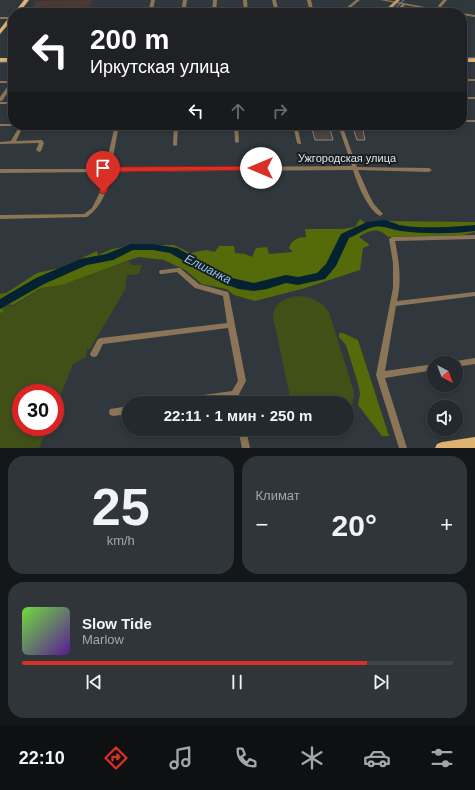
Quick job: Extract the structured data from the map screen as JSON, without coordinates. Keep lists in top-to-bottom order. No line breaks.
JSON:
{"streets":{"street":["Ужгородская улица"]},"water":["Елшанка"],"north":"bottom right","page":{"turn":["200 m","Иркутская улица"],"limit":"30","trip":"22:11 · 1 мин · 250 m","tile":[["25","km/h"],"Климат"],"heat":["−","20°","+"],"song":["Slow Tide","Marlow"],"tabs":"22:10"}}
